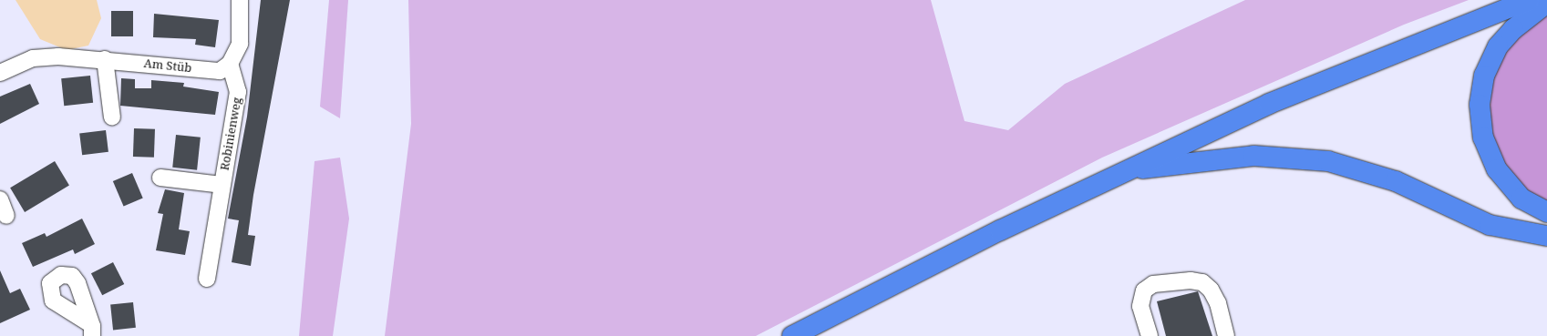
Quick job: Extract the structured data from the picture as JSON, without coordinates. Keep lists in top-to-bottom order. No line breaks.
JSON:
{"streets":{"street":["Am Stüb","Robinienweg"]},"crossings":[["Am Stüb","Robinienweg"]]}
